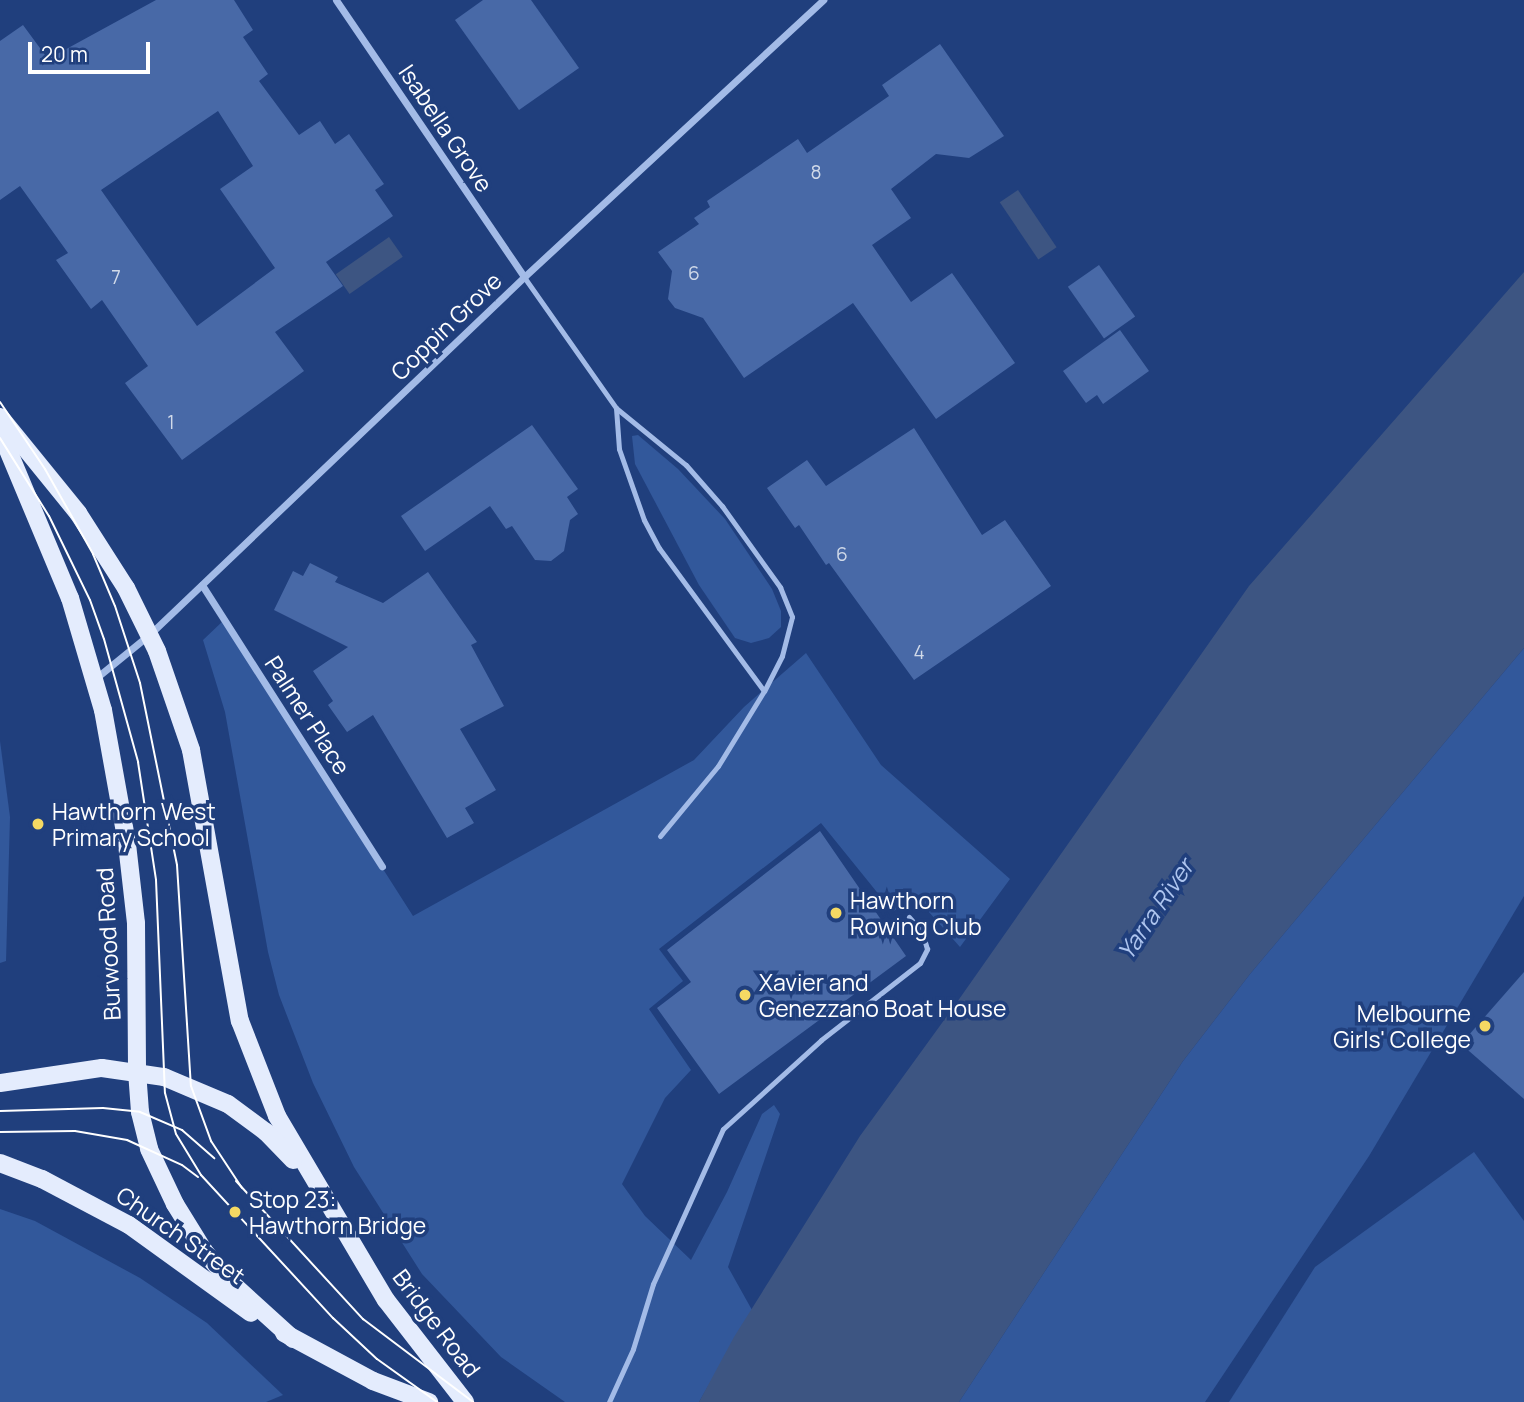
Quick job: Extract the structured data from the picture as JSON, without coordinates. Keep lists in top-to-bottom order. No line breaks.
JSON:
{"streets":{"main road":["Burwood Road","Church Street","Bridge Road"],"street":["Isabella Grove","Coppin Grove","Palmer Place"]},"crossings":[["Isabella Grove","Coppin Grove"],["Coppin Grove","Palmer Place"],["Coppin Grove","Burwood Road"],["Burwood Road","Church Street"]],"water":["Yarra River"],"places":["Hawthorn West Primary School","Hawthorn Rowing Club","Xavier and Genezzano Boat House","Melbourne Girls' College","Stop 23: Hawthorn Bridge"],"house_numbers":["8","6","7","1","6","4"],"scale_bar":"20 m"}
